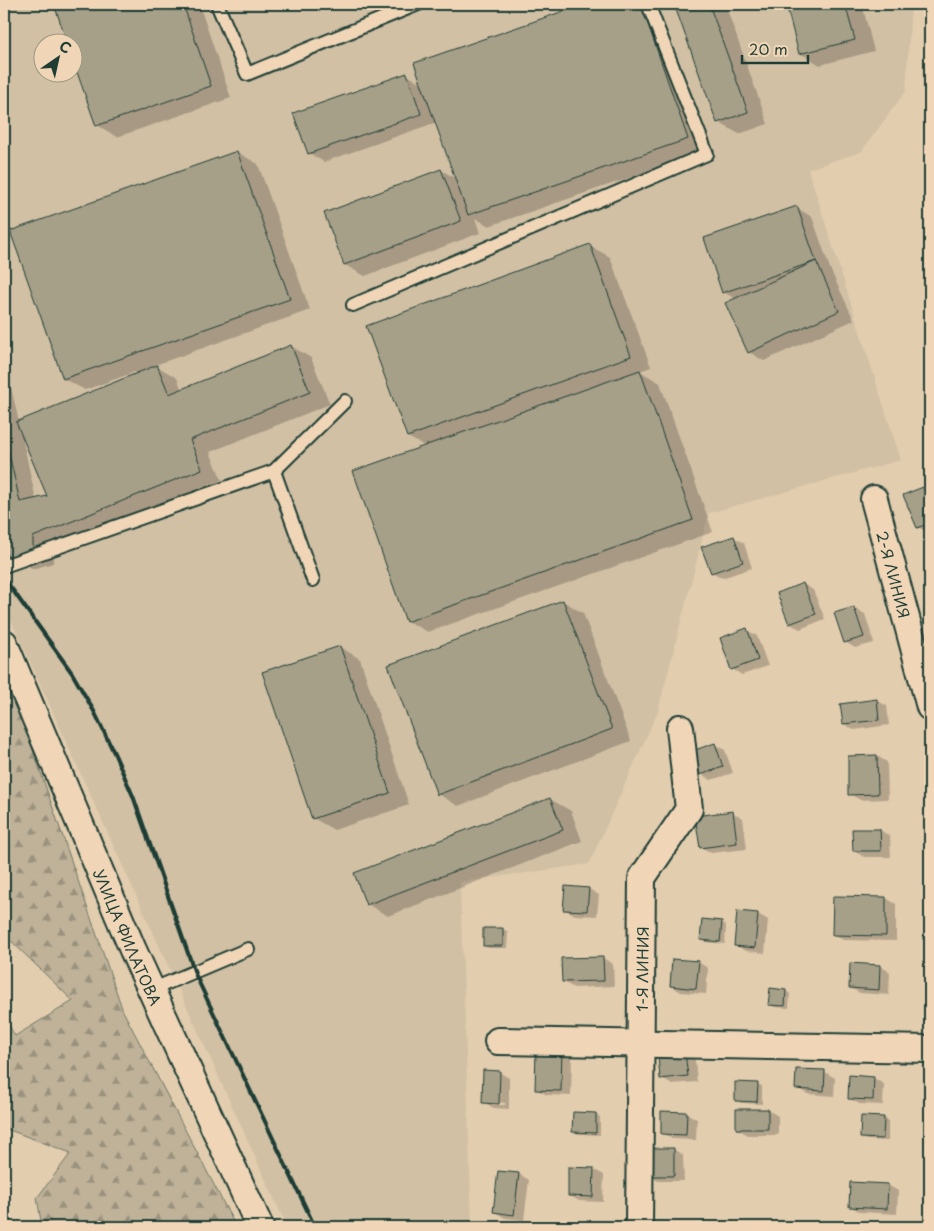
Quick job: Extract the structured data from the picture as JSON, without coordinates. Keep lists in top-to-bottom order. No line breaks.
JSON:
{"streets":{"street":["2-Я ЛИНИЯ","УЛИЦА ФИЛАТОВА","1-Я ЛИНИЯ"]},"scale_bar":"20 m","north":"top right"}
